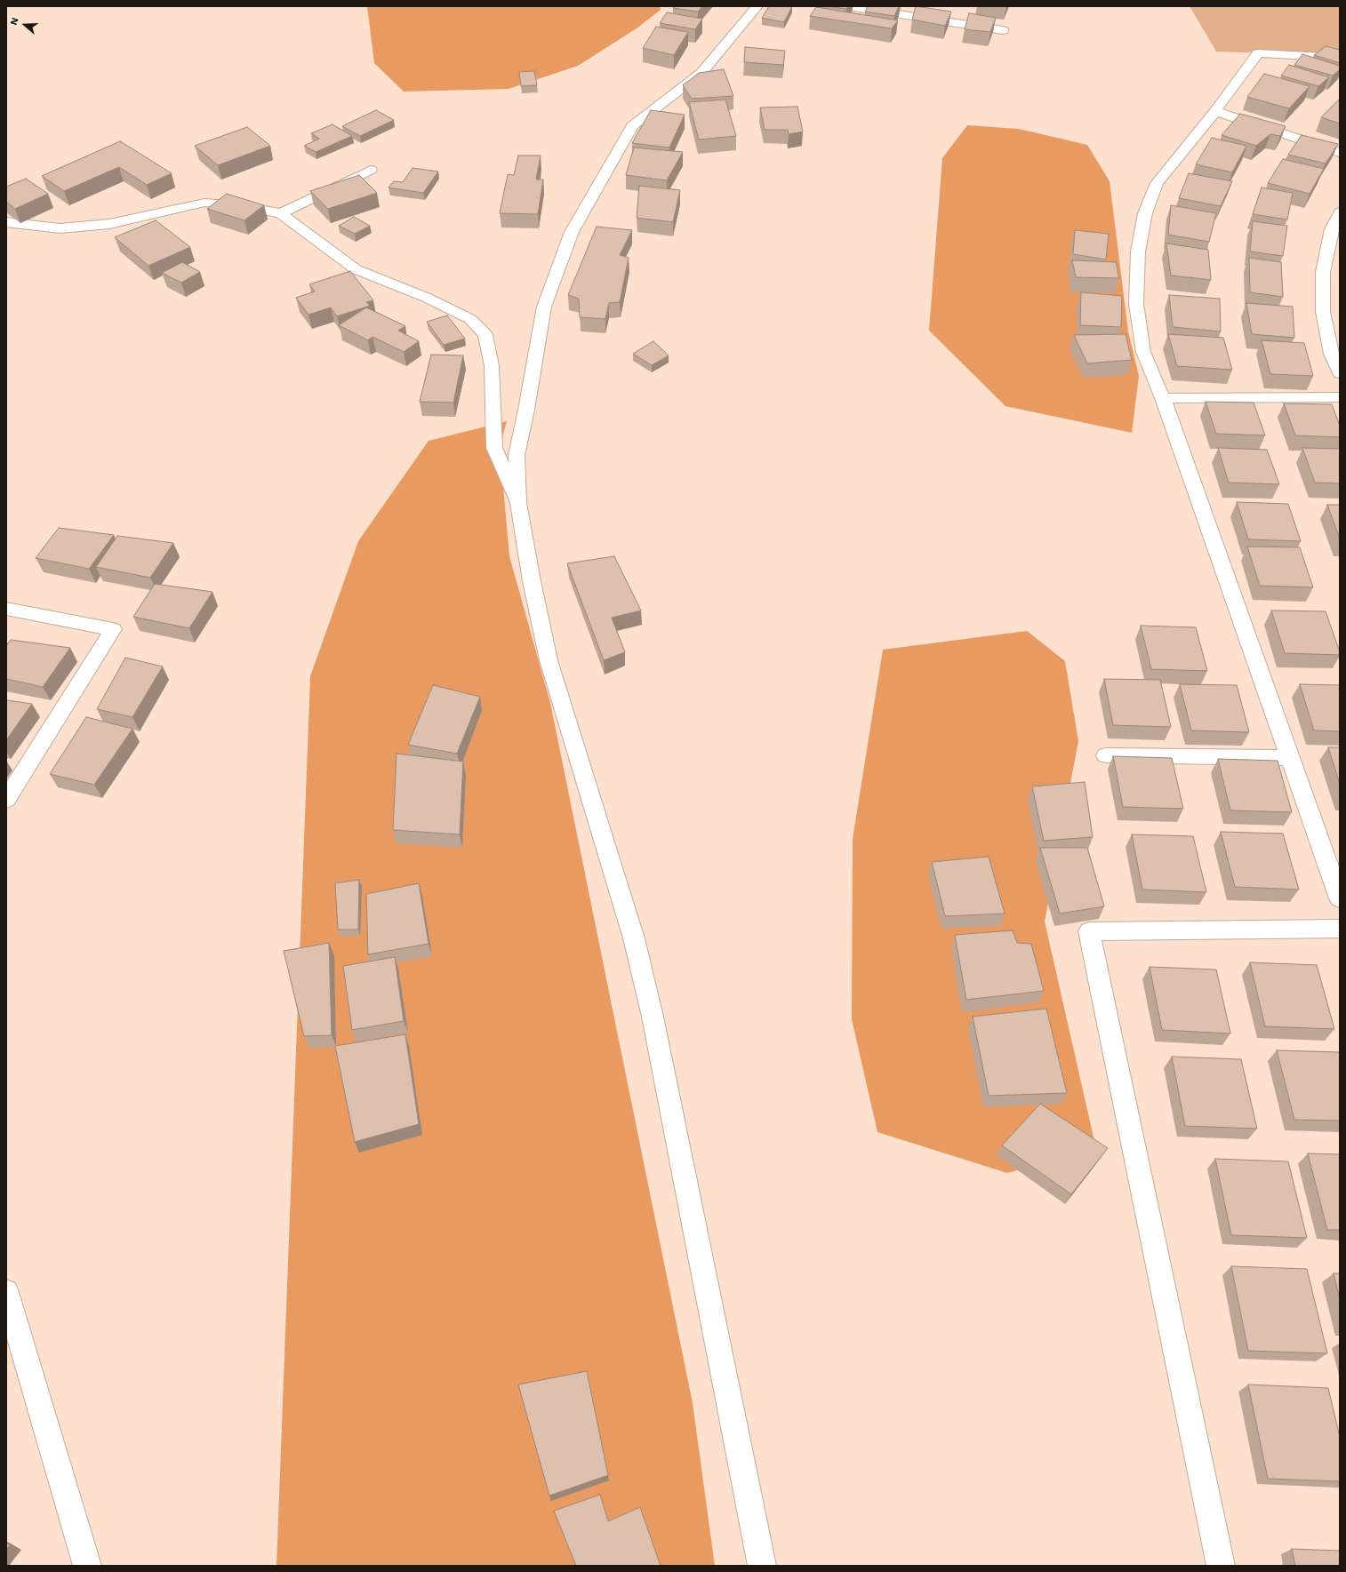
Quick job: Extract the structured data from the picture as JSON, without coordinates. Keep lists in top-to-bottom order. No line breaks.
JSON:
{"north":"left"}
